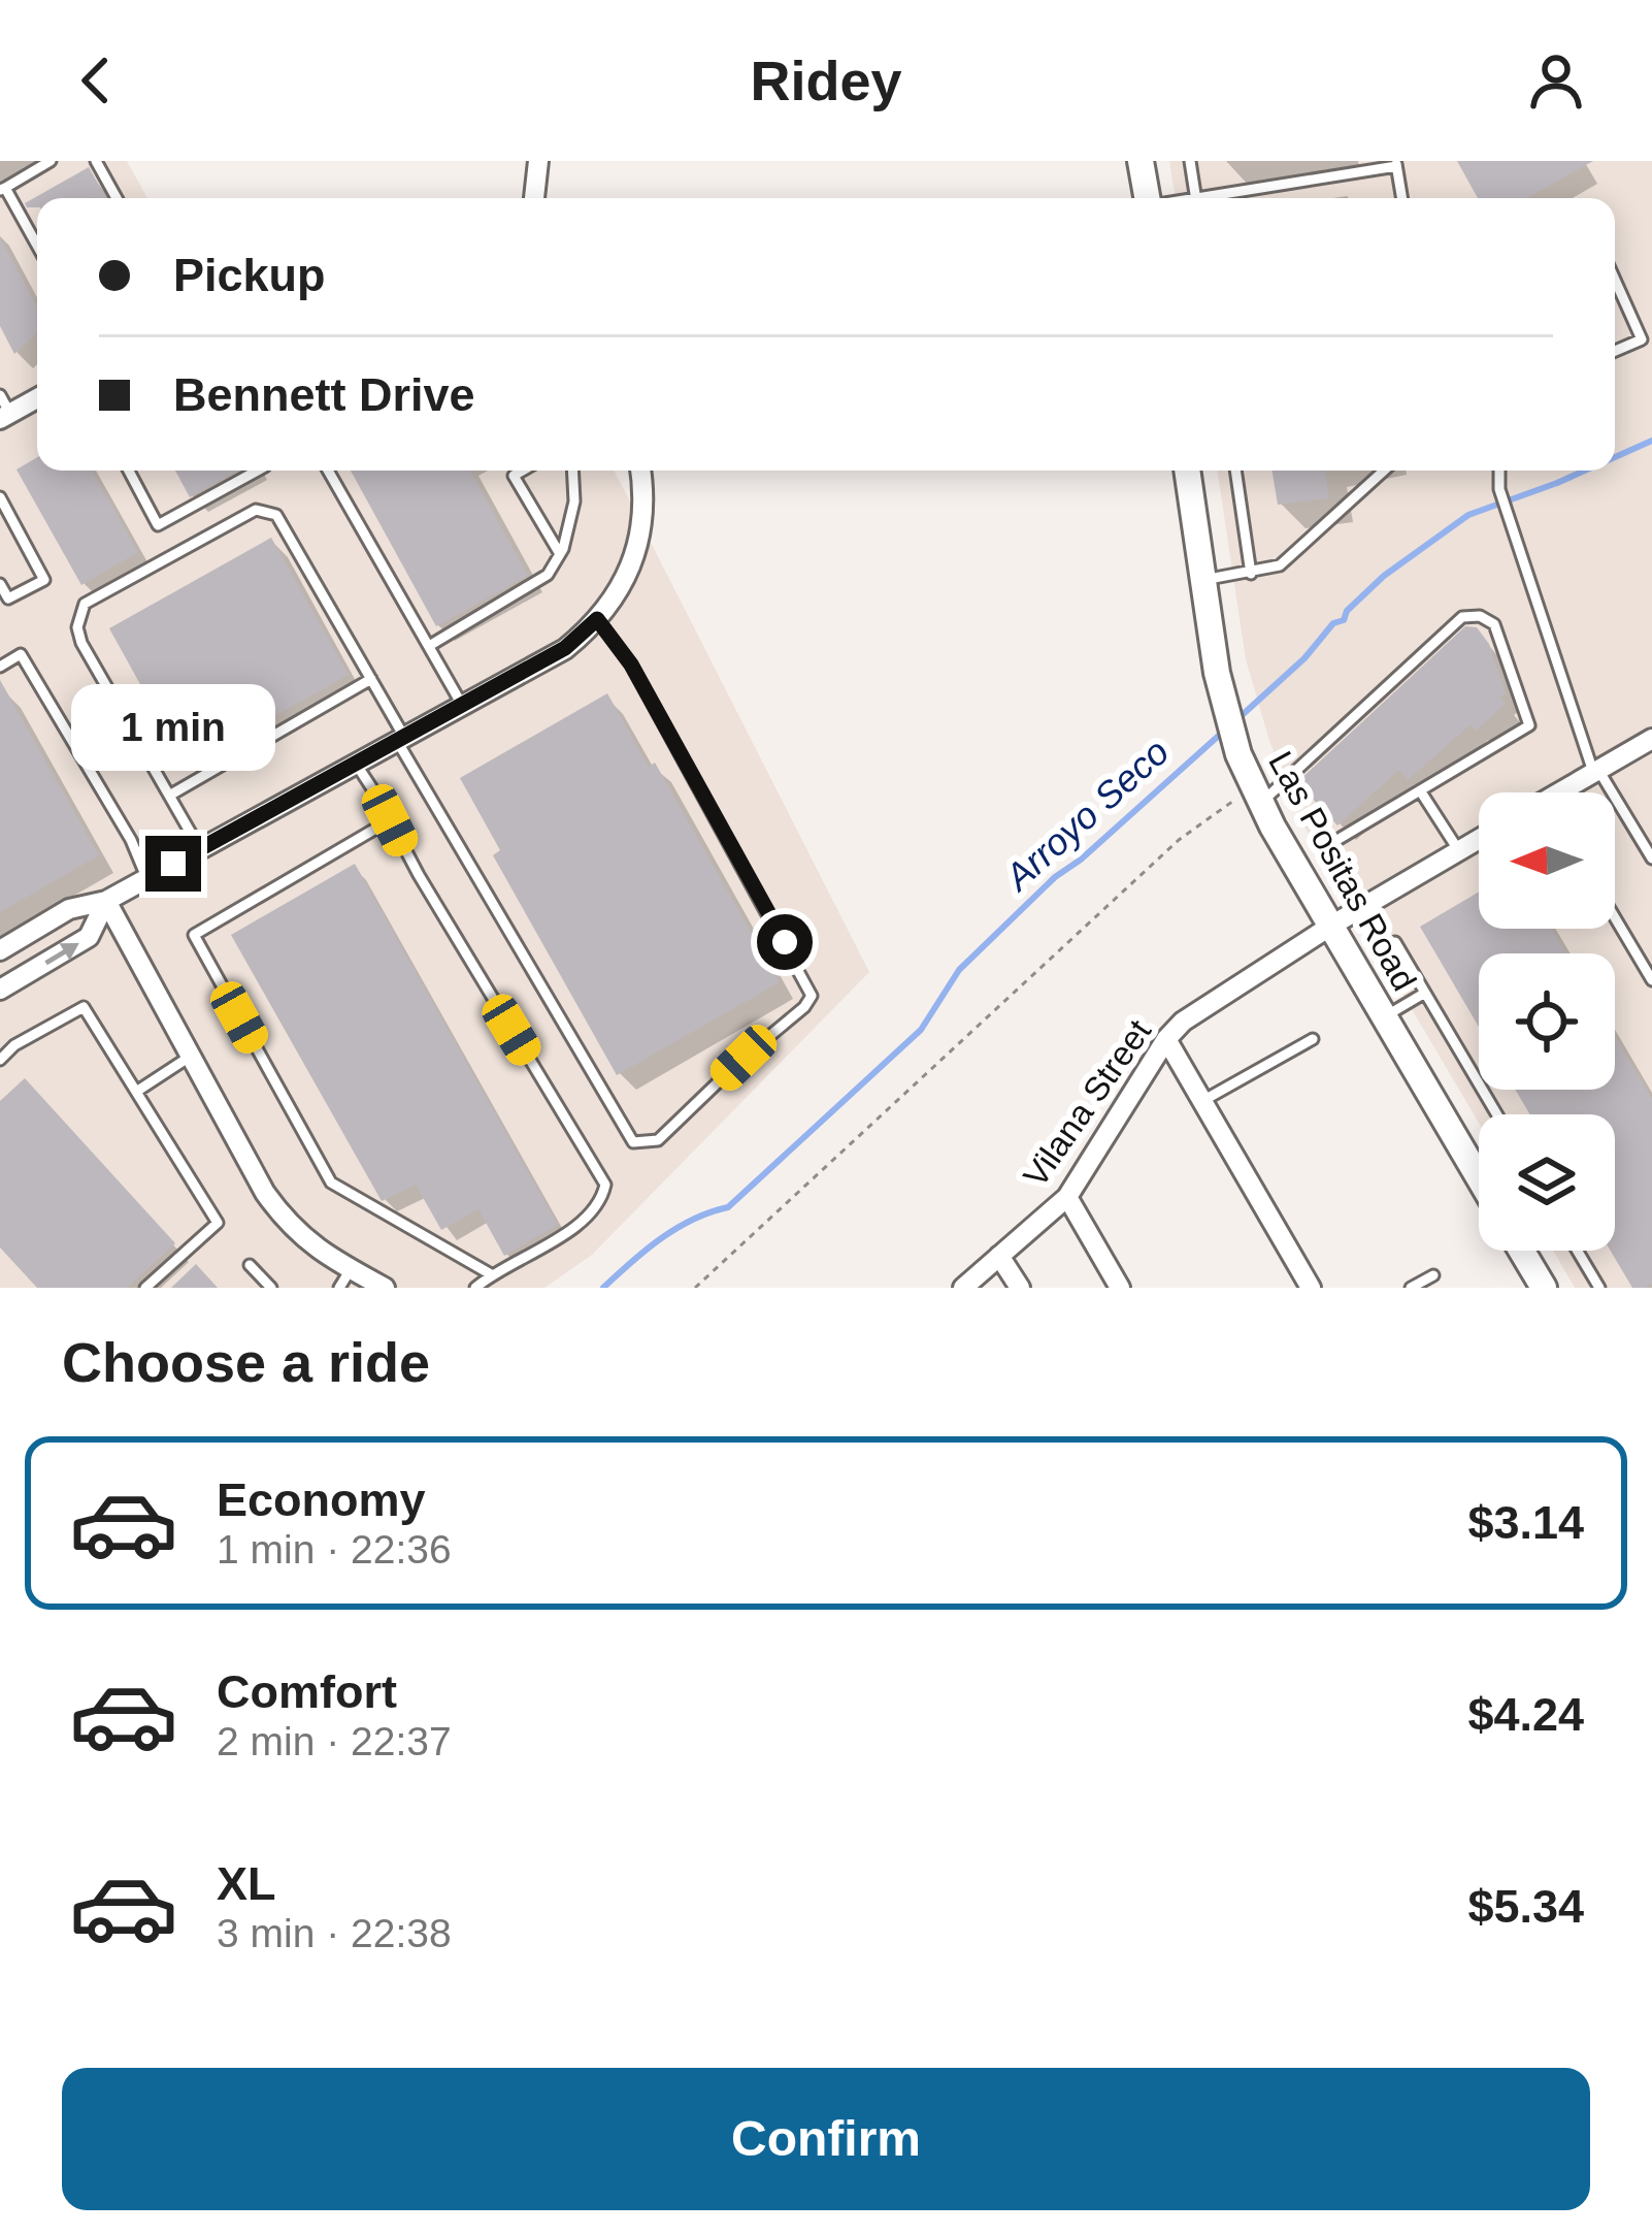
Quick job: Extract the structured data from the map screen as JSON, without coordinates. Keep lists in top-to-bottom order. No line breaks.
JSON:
{"streets":{"main road":["Las Positas Road"],"street":["Vilana Street"]},"crossings":[["Las Positas Road","Vilana Street"]],"water":["Arroyo Seco"],"north":"left","page":{"header":"Ridey","banner":["Pickup","Bennett Drive"],"bubble":"1 min","heading":"Choose a ride","list":[{"name":"Economy","note":"1 min · 22:36","value":"$3.14"},{"name":"Comfort","note":"2 min · 22:37","value":"$4.24"},{"name":"XL","note":"3 min · 22:38","value":"$5.34"}],"buttons":"Confirm"}}
